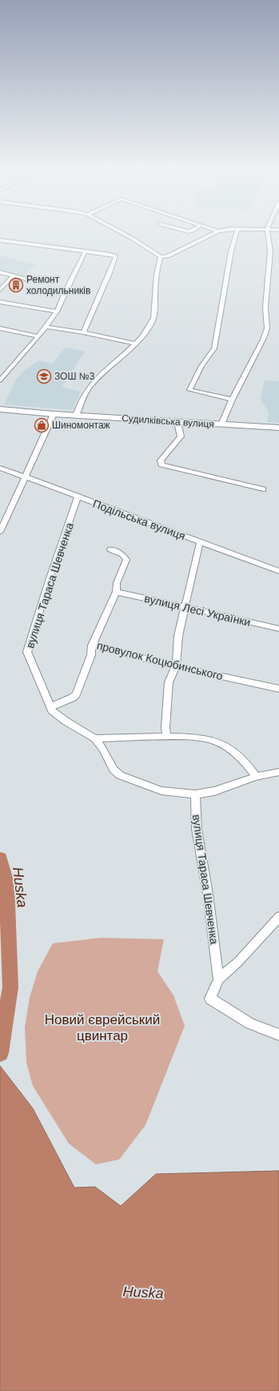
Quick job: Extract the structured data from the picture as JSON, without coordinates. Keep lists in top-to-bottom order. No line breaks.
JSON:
{"streets":{"main road":["Судилківська вулиця"],"street":["Подільська вулиця","вулиця Тараса Шевченка","вулиця Лесі Українки","провулок Коцюбинського"]},"crossings":[["Подільська вулиця","вулиця Тараса Шевченка"],["вулиця Лесі Українки","провулок Коцюбинського"]],"water":["Huska"],"parks":["Новий єврейський цвинтар"],"places":{"building":["Ремонт холодильників"],"school or university":["ЗОШ №3"],"shop":["Шиномонтаж"]}}
